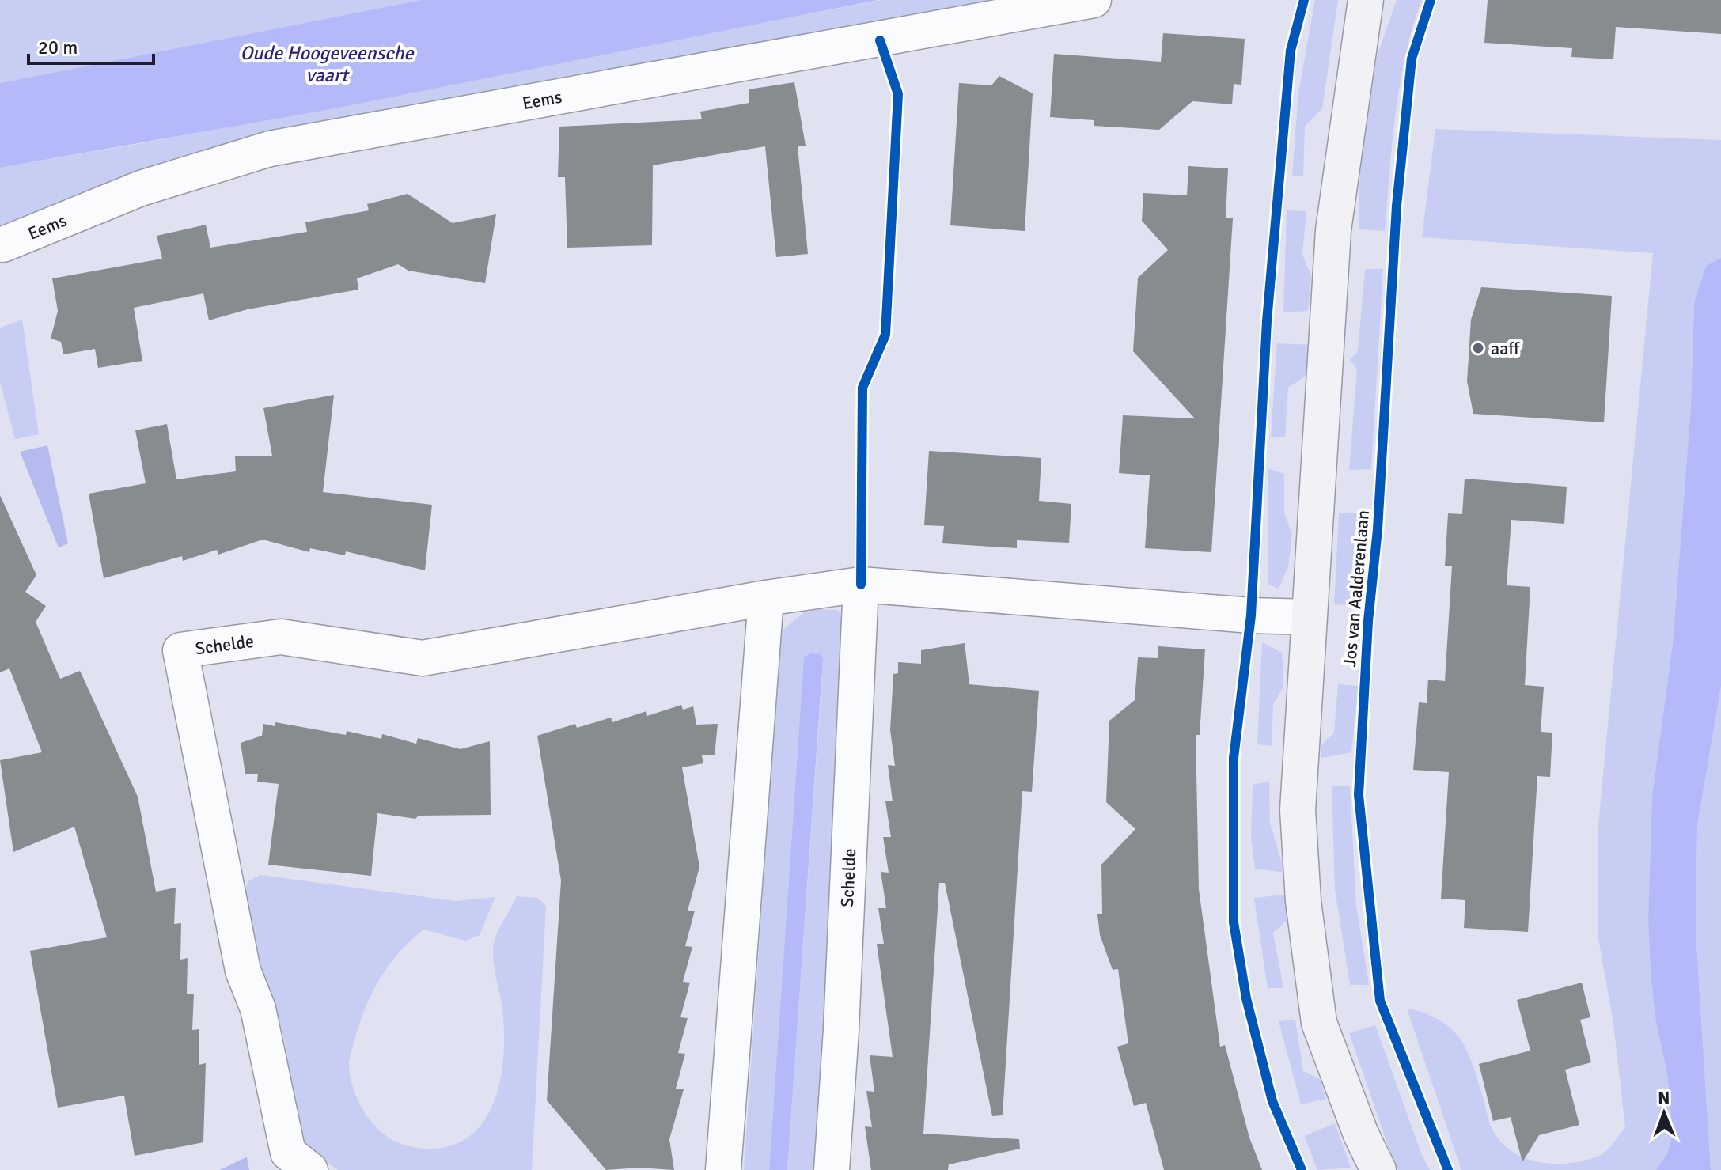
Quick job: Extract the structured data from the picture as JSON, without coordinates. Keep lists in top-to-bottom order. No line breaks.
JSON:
{"streets":{"street":["Eems","Schelde"],"cycle path":["Jos van Aalderenlaan"]},"water":["Oude Hoogeveensche vaart"],"places":["aaff"],"scale_bar":"20 m","north":"top"}
